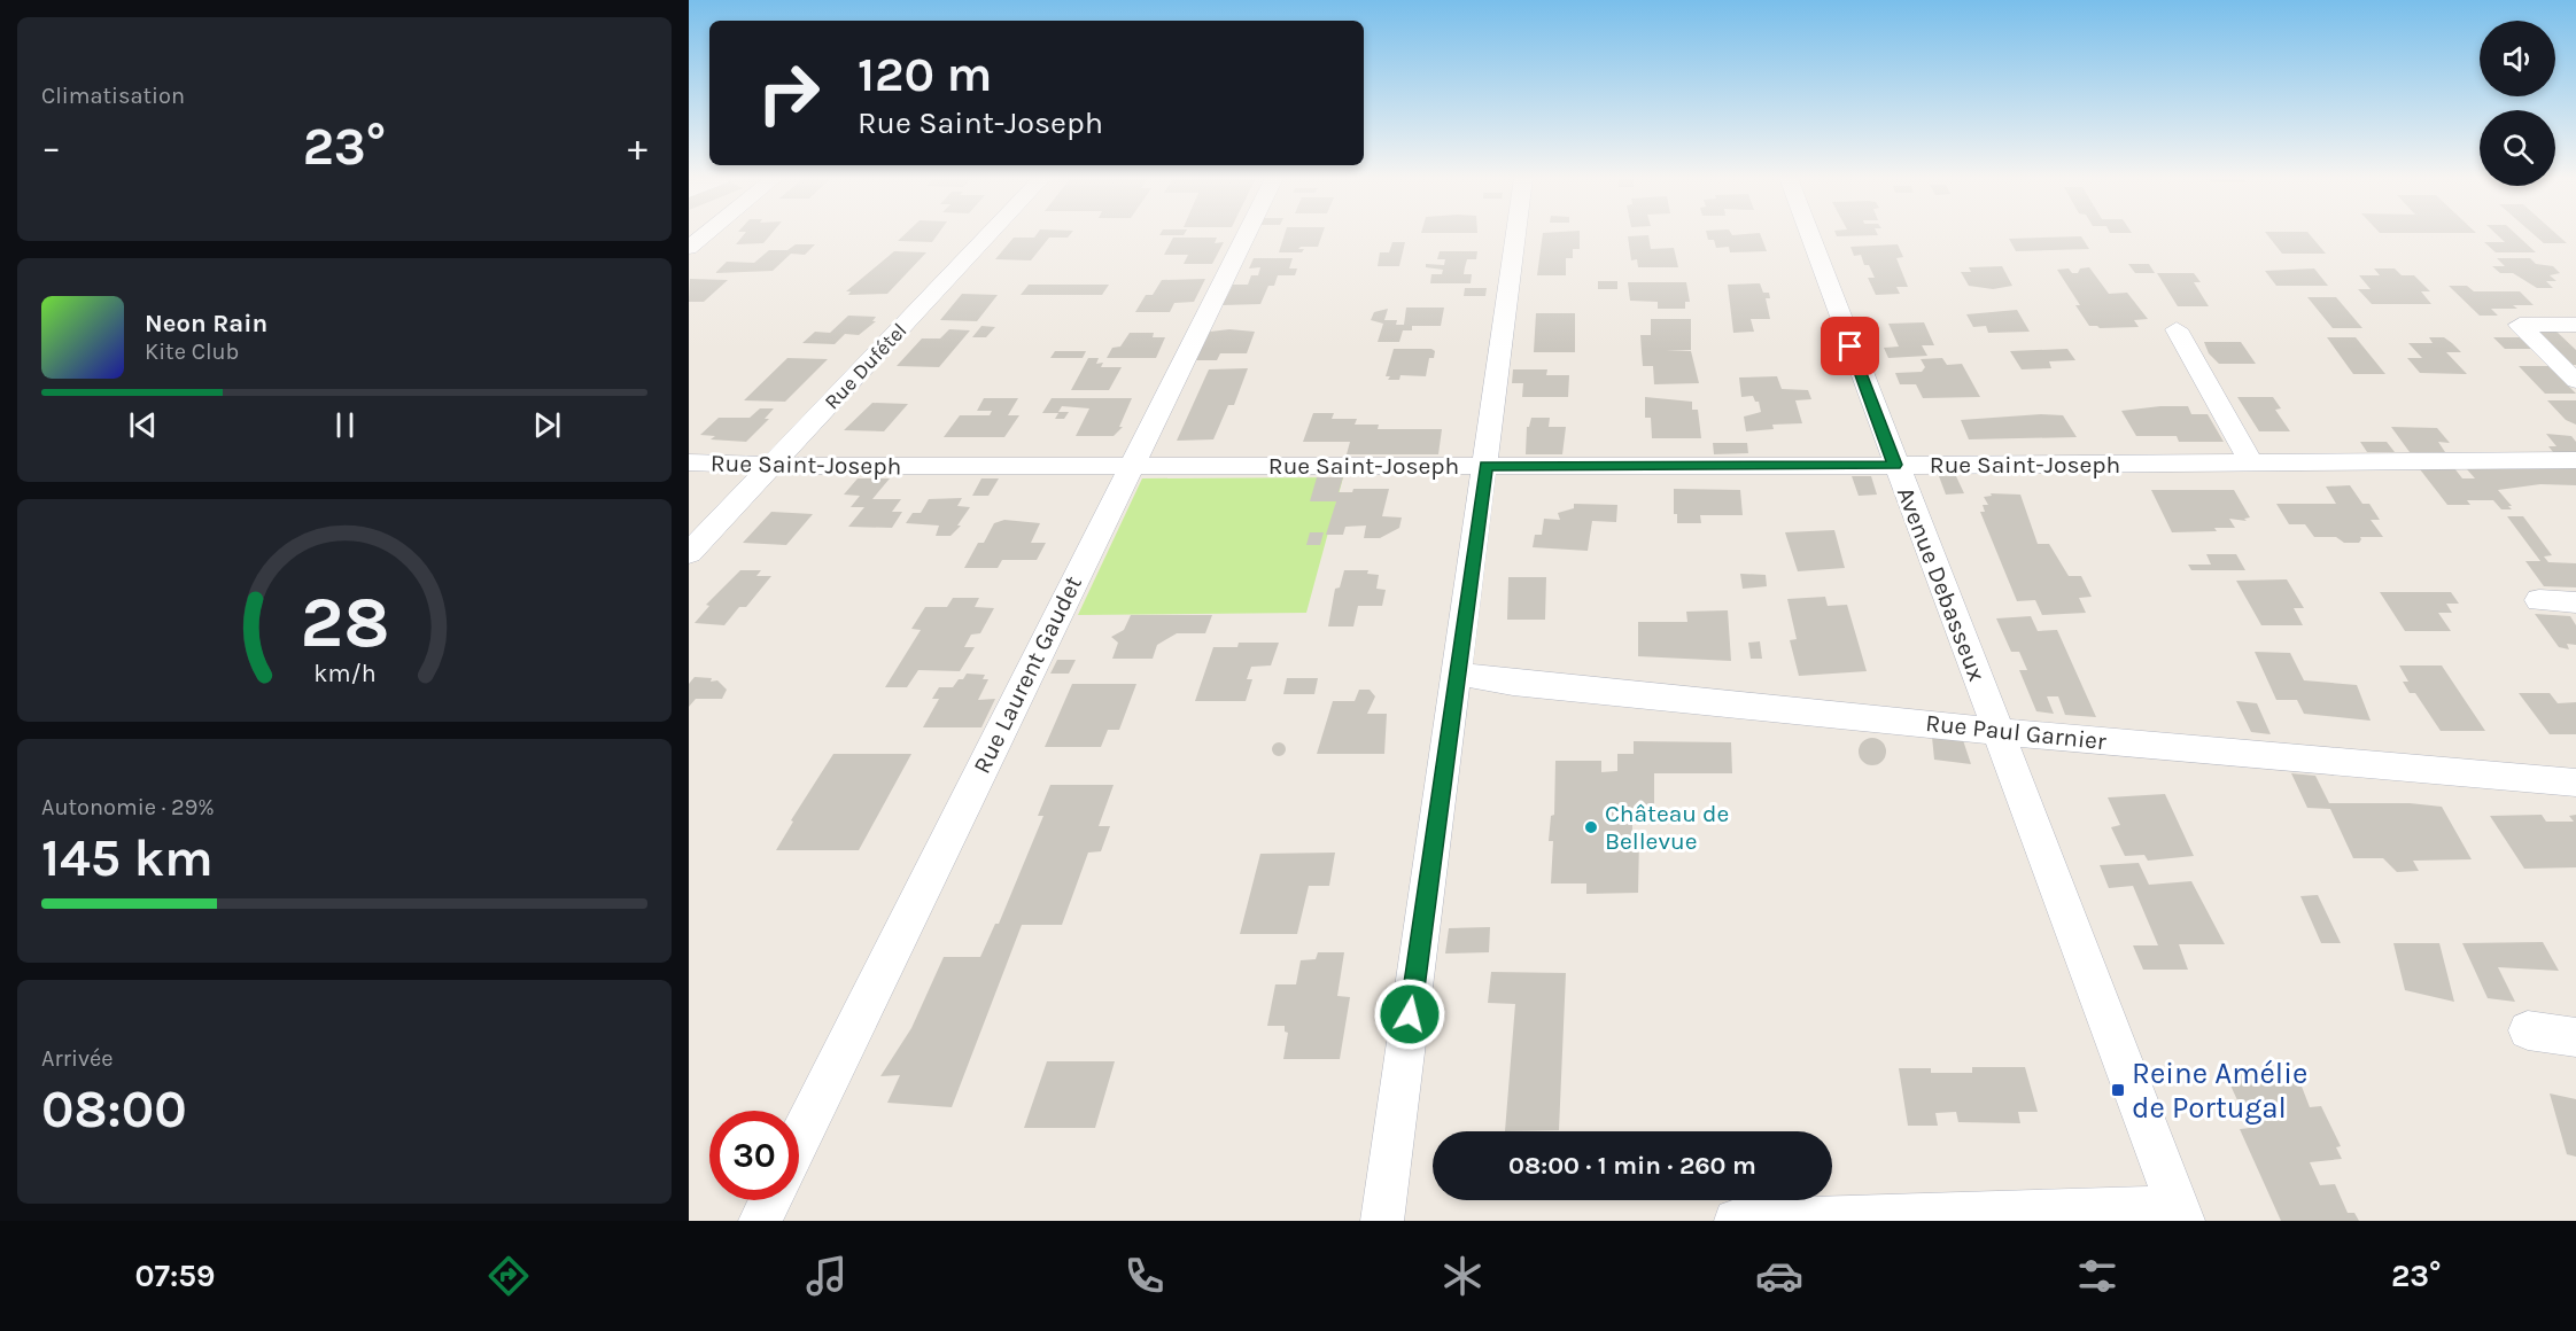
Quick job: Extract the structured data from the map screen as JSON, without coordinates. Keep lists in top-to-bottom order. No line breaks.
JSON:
{"streets":{"street":["Rue Dufétel","Rue Saint-Joseph","Avenue Debasseux","Rue Laurent Gaudet","Rue Paul Garnier"]},"crossings":[["Rue Dufétel","Rue Saint-Joseph"],["Rue Saint-Joseph","Avenue Debasseux"],["Rue Saint-Joseph","Rue Laurent Gaudet"],["Avenue Debasseux","Rue Paul Garnier"]],"places":{"other":["Château de Bellevue"],"transit":["Reine Amélie de Portugal"]},"page":{"tile":["Climatisation",["Autonomie · 29%","145 km"],["Arrivée","08:00"]],"turn":["120 m","Rue Saint-Joseph"],"heat":["−","23°","+"],"song":["Neon Rain","Kite Club"],"limit":"30","trip":"08:00 · 1 min · 260 m","tabs":["07:59","23°"],"gauge":["28","km/h"]}}
